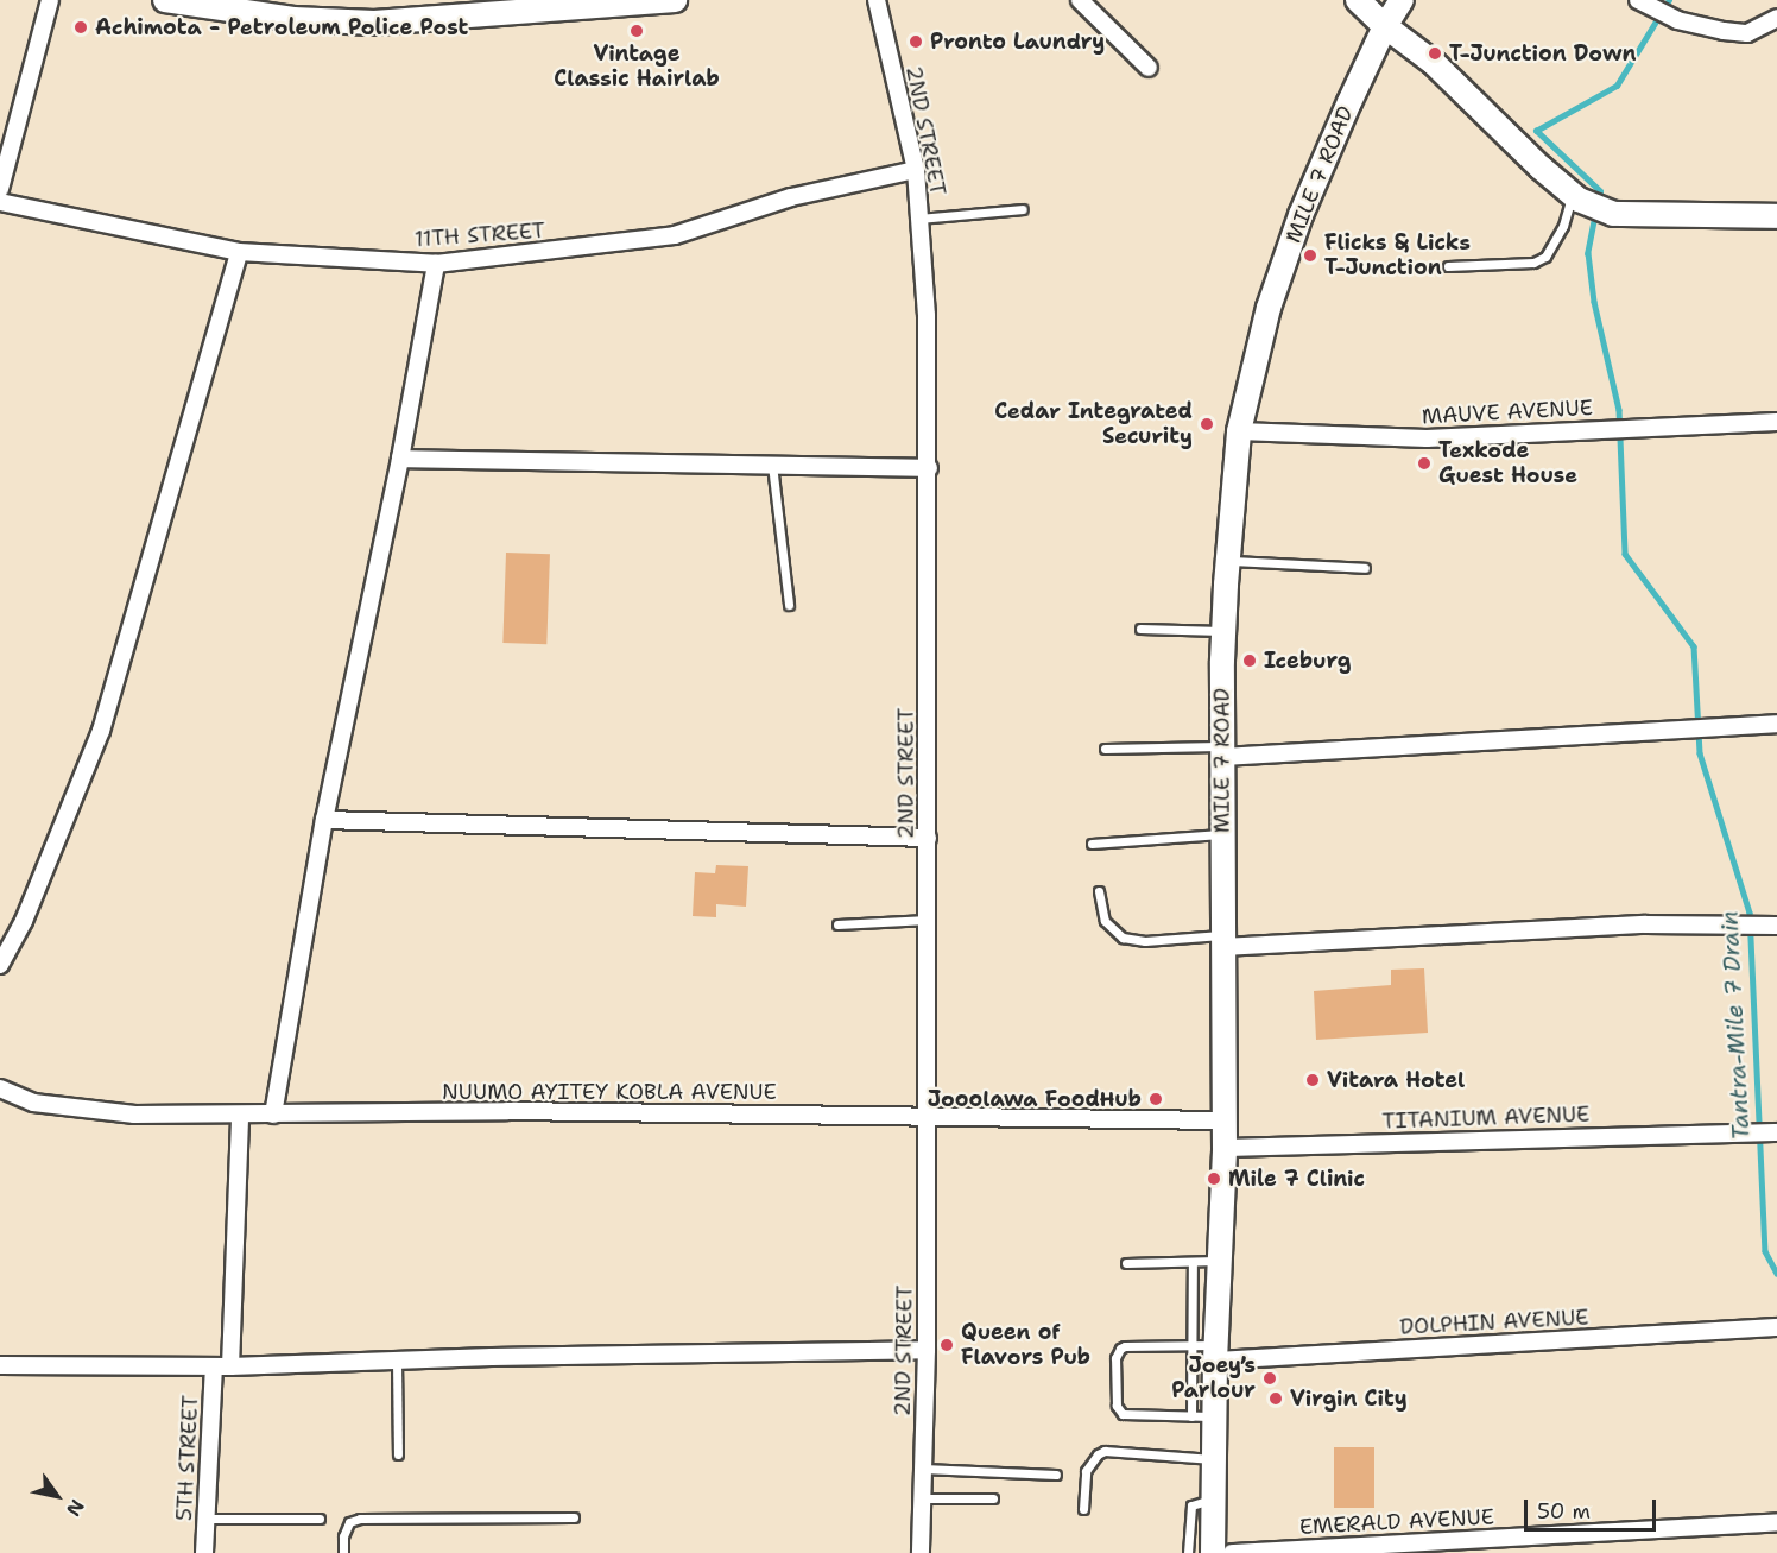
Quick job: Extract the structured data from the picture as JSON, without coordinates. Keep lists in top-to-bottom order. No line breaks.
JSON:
{"streets":{"street":["2ND STREET","MILE 7 ROAD","11TH STREET","MAUVE AVENUE","NUUMO AYITEY KOBLA AVENUE","TITANIUM AVENUE","DOLPHIN AVENUE","5TH STREET","EMERALD AVENUE"]},"crossings":[["2ND STREET","11TH STREET"],["2ND STREET","NUUMO AYITEY KOBLA AVENUE"],["MILE 7 ROAD","MAUVE AVENUE"],["MILE 7 ROAD","NUUMO AYITEY KOBLA AVENUE"],["MILE 7 ROAD","TITANIUM AVENUE"],["MILE 7 ROAD","DOLPHIN AVENUE"],["NUUMO AYITEY KOBLA AVENUE","5TH STREET"]],"water":["Tantra-Mile 7 Drain"],"places":["Achimota - Petroleum Police Post","Vintage Classic Hairlab","Pronto Laundry","T-Junction Down","Flicks & Licks T-Junction","Cedar Integrated Security","Texkode Guest House","Iceburg","Vitara Hotel","Jooolawa FoodHub","Mile 7 Clinic","Queen of Flavors Pub","Joey’s Parlour","Virgin City"],"scale_bar":"50 m","north":"bottom right"}
